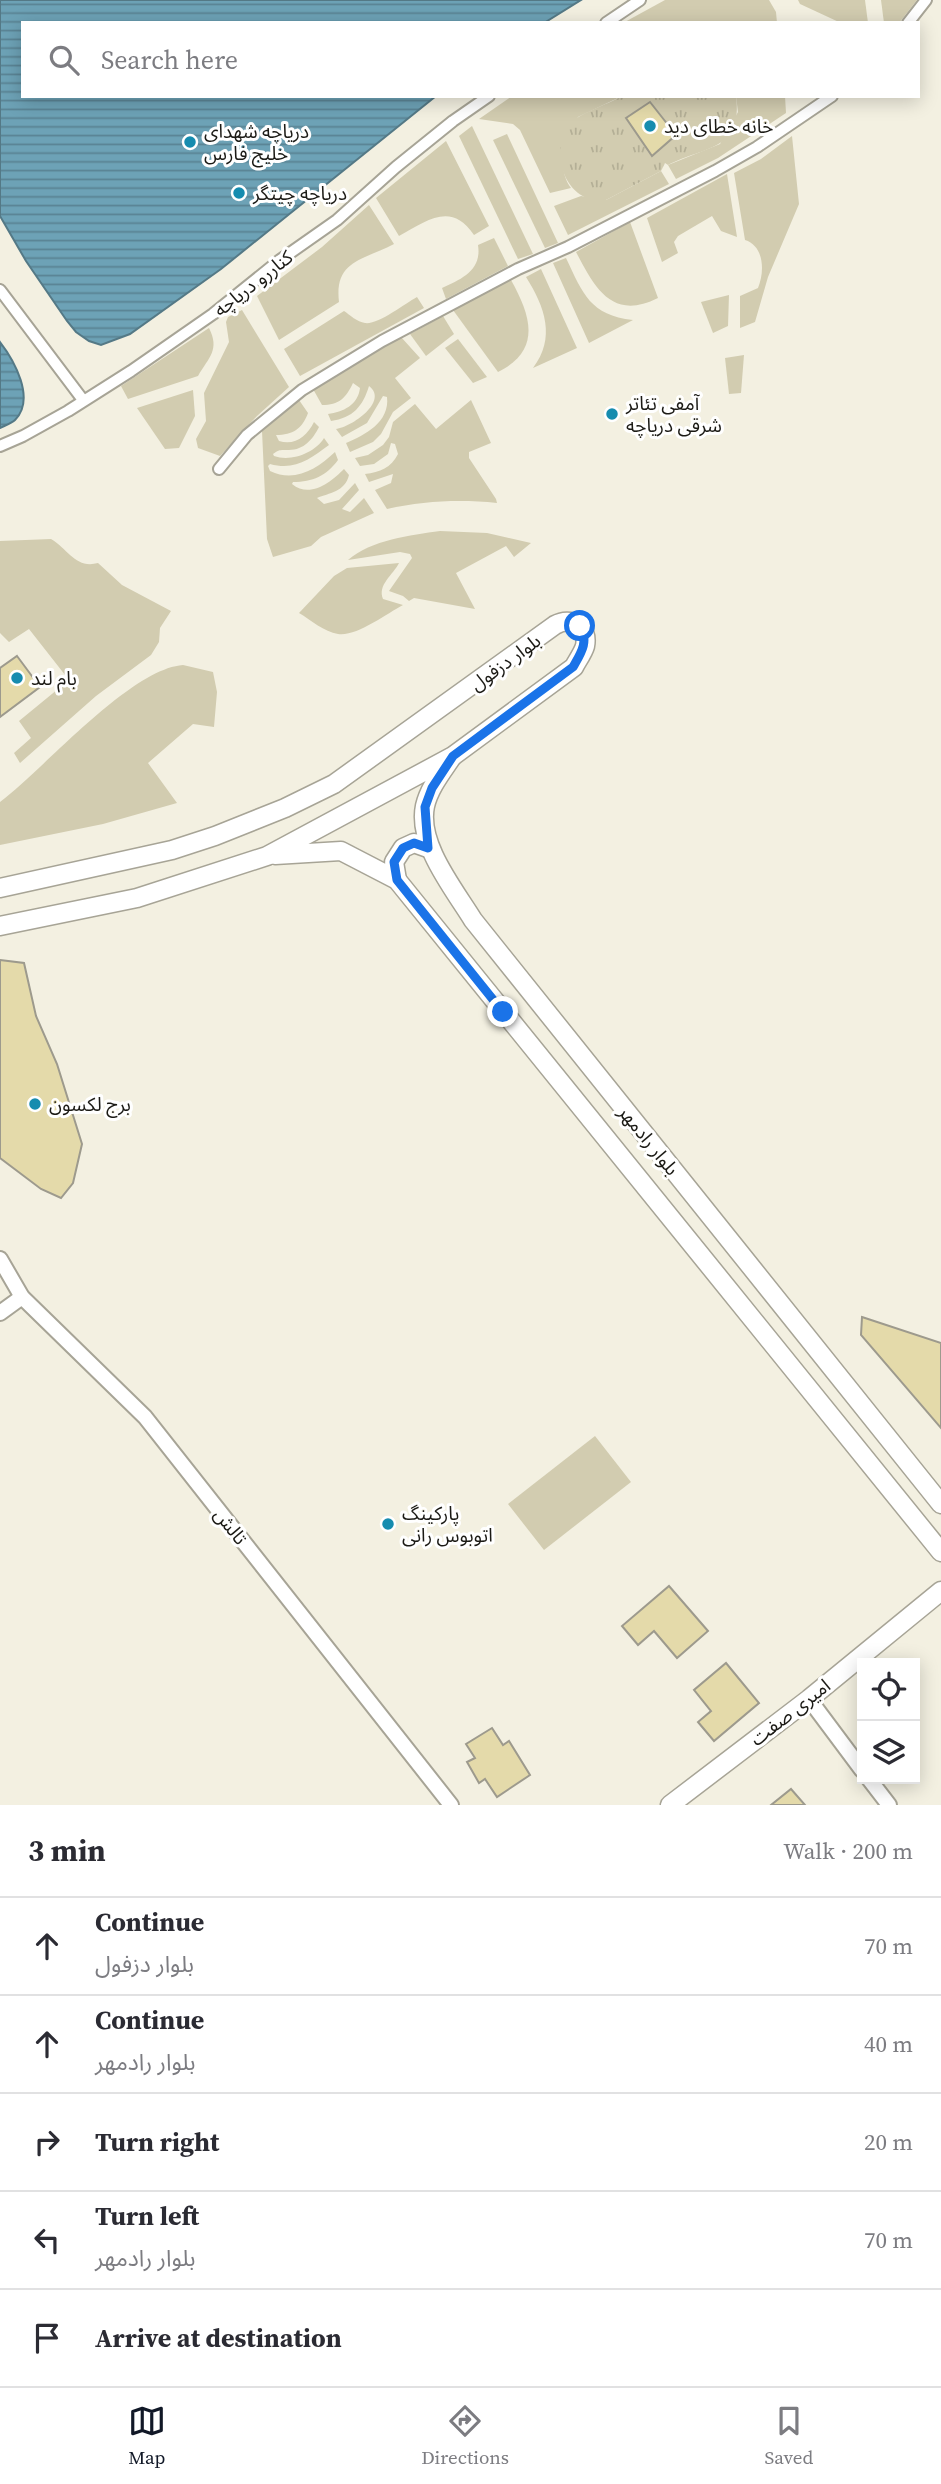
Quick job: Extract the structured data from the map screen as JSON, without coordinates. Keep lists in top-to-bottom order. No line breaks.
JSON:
{"streets":{"street":["کناررو دریاچه","بلوار دزفول","بلوار رادمهر","تالش","امیری صفت"]},"crossings":[["بلوار دزفول","بلوار رادمهر"]],"places":["خانه خطای دید","دریاچه شهدای خلیج فارس","دریاچه چیتگر","آمفی تئاتر شرقی دریاچه","بام لند","برج لکسون","پارکینگ اتوبوس رانی"],"page":{"search":"Search here","heading":["3 min","Walk · 200 m"],"list":[["Continue","بلوار دزفول","70 m"],["Continue","بلوار رادمهر","40 m"],["Turn right","20 m"],["Turn left","بلوار رادمهر","70 m"],"Arrive at destination"],"nav":["Map","Directions","Saved"]}}
